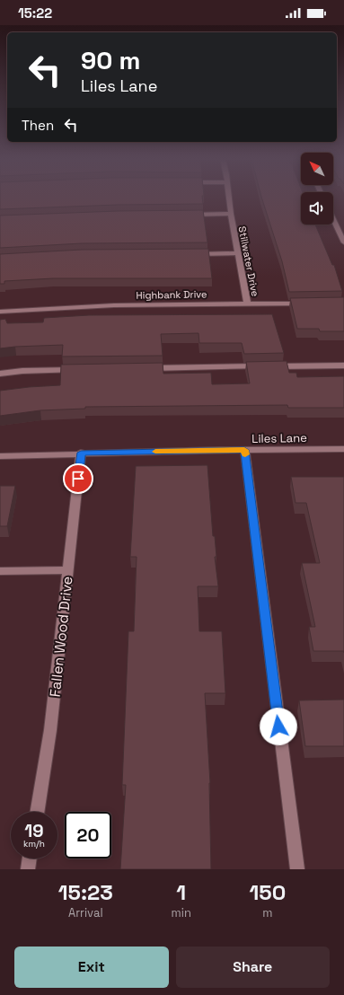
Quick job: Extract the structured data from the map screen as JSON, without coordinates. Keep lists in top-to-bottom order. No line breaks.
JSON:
{"streets":{"street":["Stillwater Drive","Highbank Drive","Liles Lane","Fallen Wood Drive"]},"crossings":[["Stillwater Drive","Highbank Drive"],["Liles Lane","Fallen Wood Drive"]],"north":"top left","page":{"status":"15:22","turn":["90 m","Liles Lane"],"then":"Then","speed":"19 km/h","limit":"20","eta":["15:23","Arrival","1","min","150","m"],"buttons":["Exit","Share"]}}
